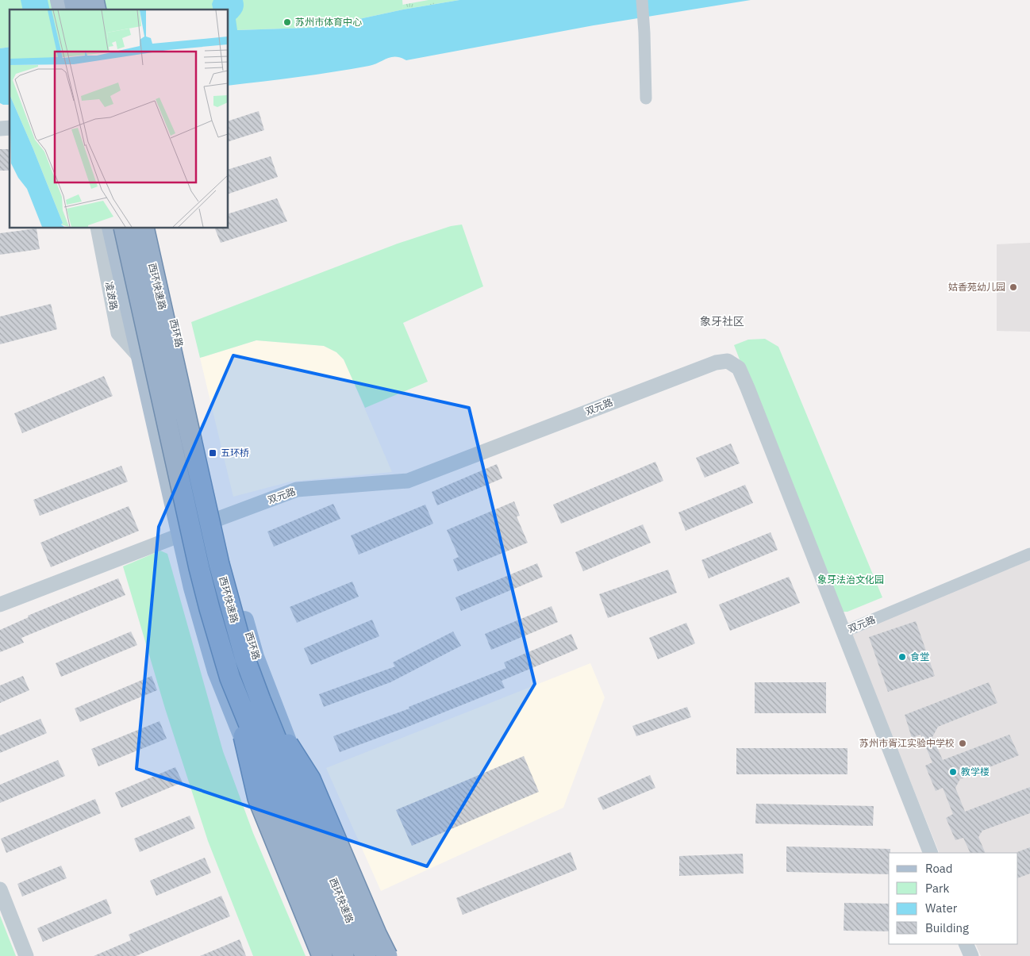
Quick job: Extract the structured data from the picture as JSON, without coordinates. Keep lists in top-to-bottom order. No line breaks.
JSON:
{"streets":{"highway":["西环快速路"],"main road":["西环路"],"street":["凌波路","双元路"]},"crossings":[["西环路","双元路"]],"districts":["象牙社区"],"parks":["象牙法治文化园"],"places":{"other":["苏州市体育中心","姑香苑幼儿园","食堂","苏州市胥江实验中学校","教学楼"],"transit":["五环桥"]},"legend":["Road","Park","Water","Building"]}
